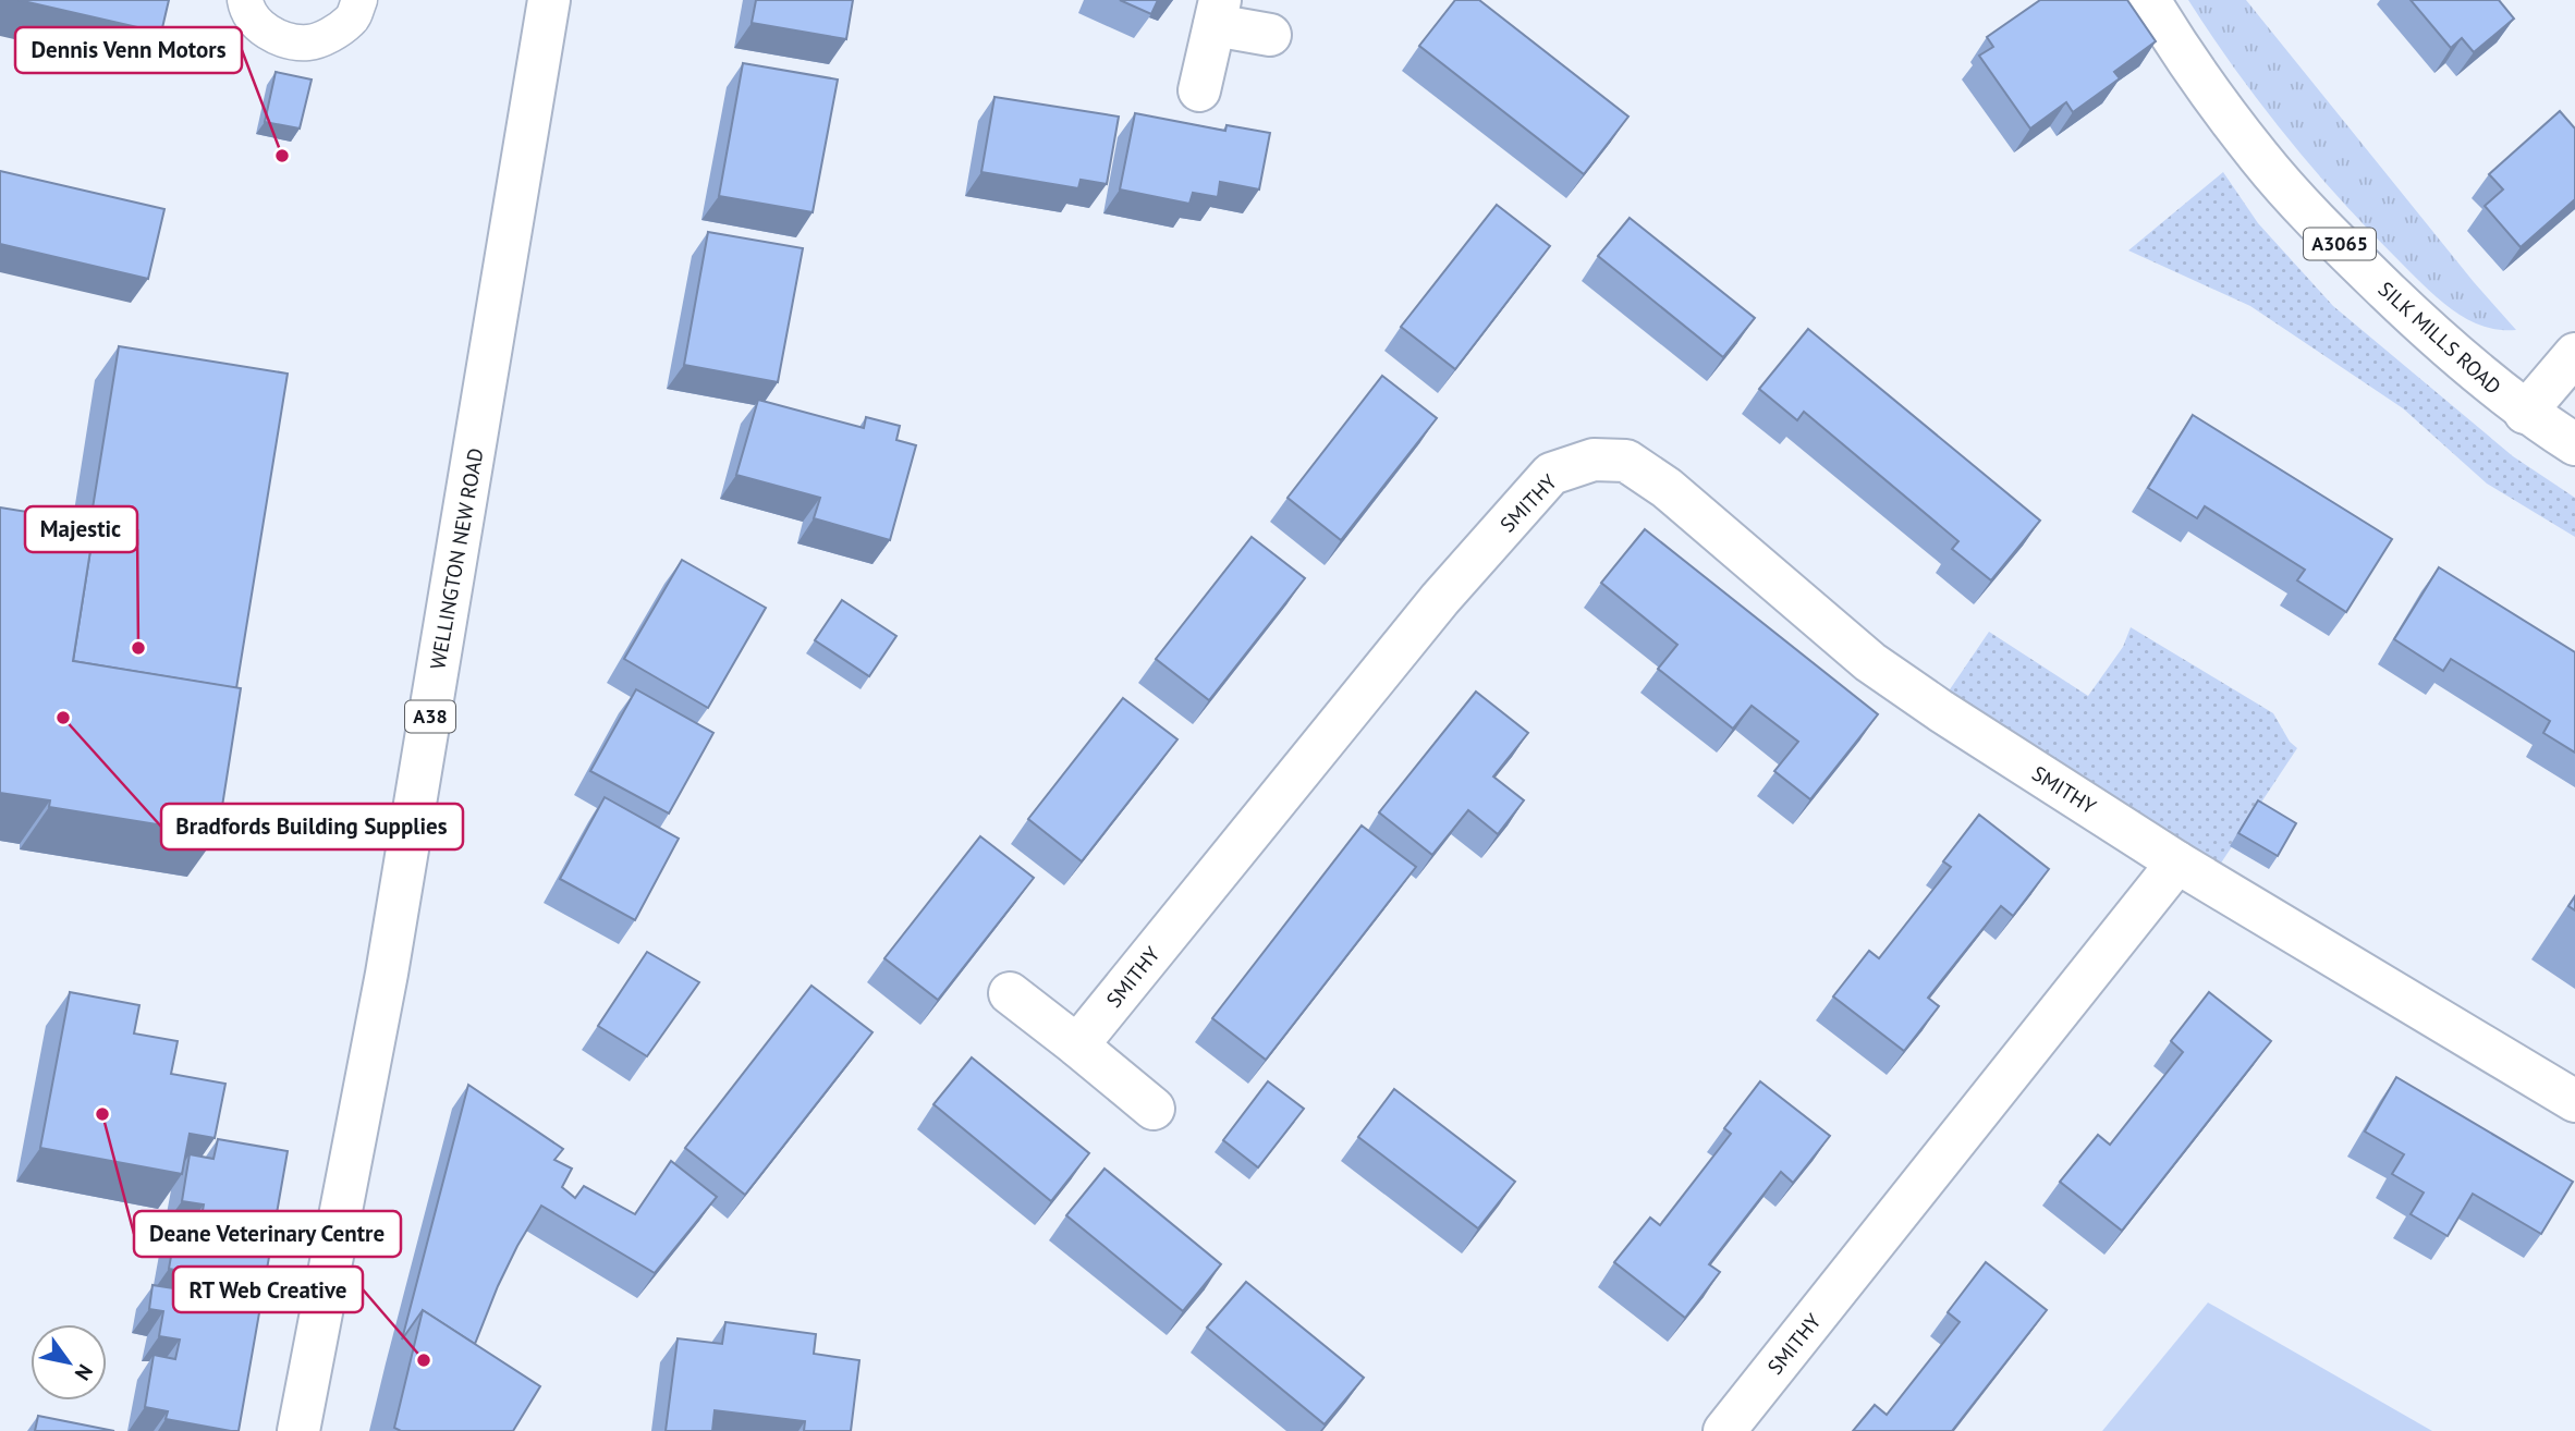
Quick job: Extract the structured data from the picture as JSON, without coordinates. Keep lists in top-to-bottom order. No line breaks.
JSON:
{"streets":{"street":["A3065","SILK MILLS ROAD","SMITHY","WELLINGTON NEW ROAD","A38"]},"places":["Dennis Venn Motors","Majestic","Bradfords Building Supplies","Deane Veterinary Centre","RT Web Creative"],"north":"bottom right"}
